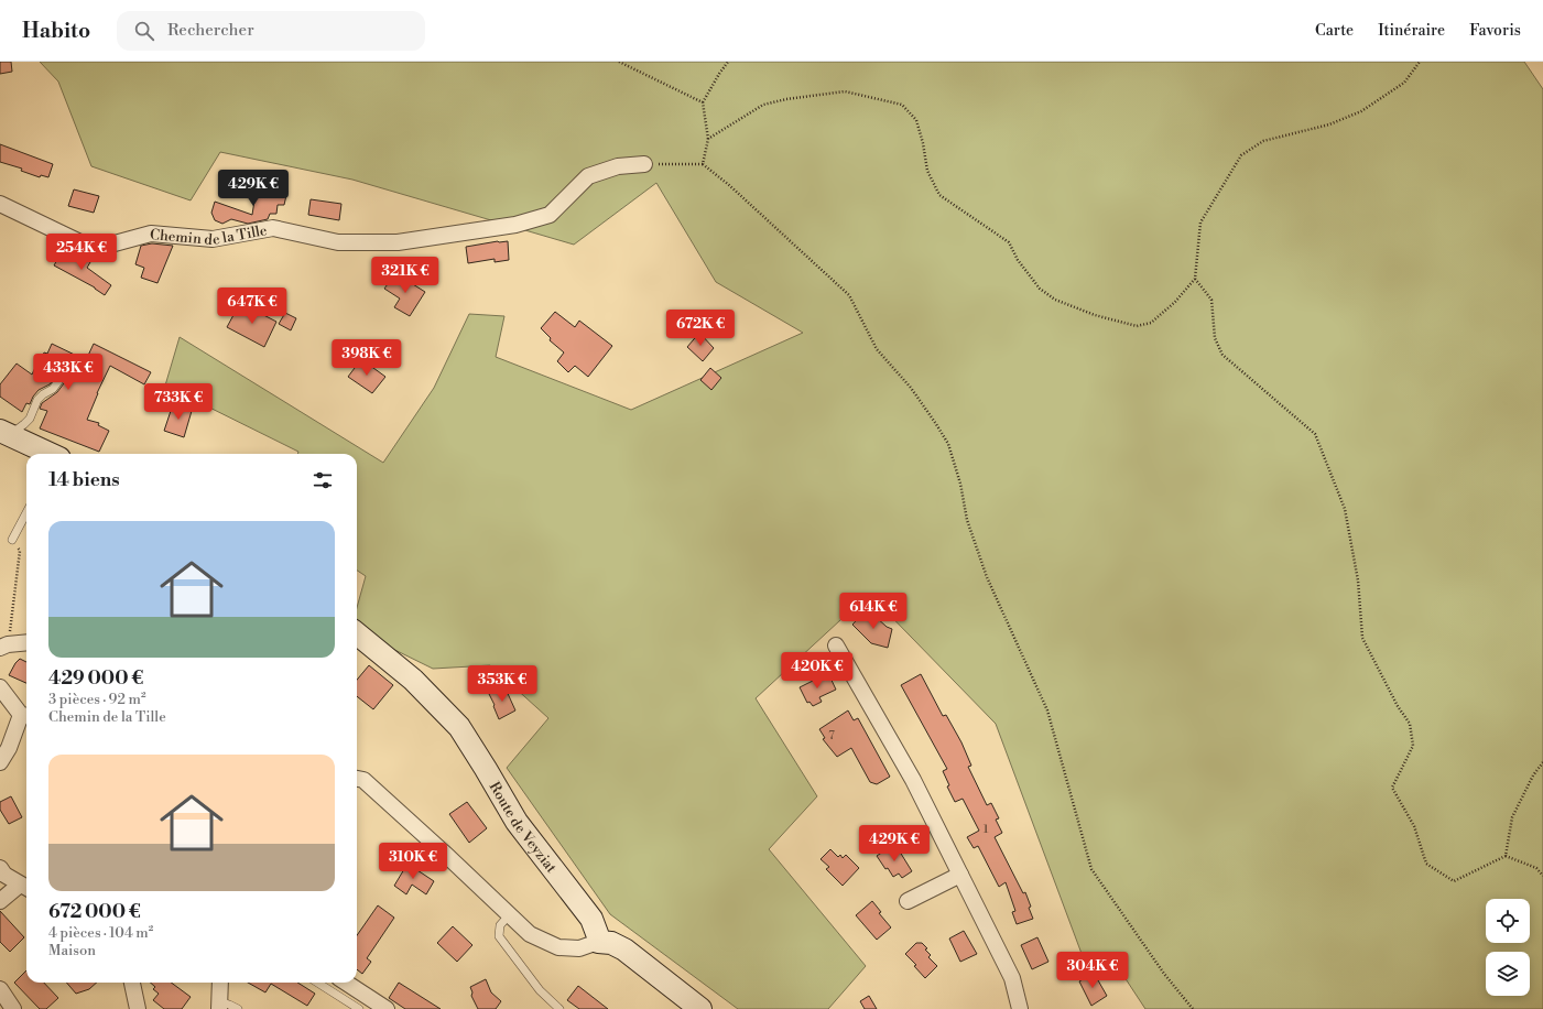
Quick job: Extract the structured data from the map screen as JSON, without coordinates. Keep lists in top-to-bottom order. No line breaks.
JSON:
{"streets":{"street":["Chemin de la Tille","Route de Veyziat"]},"house_numbers":["7","1"],"page":{"header":"Habito","search":"Rechercher","nav":["Carte","Itinéraire","Favoris"],"price":["429K €","254K €","321K €","647K €","672K €","398K €","433K €","733K €","614K €","420K €","353K €","429K €","310K €","304K €"],"heading":"14 biens","list":[{"name":"429 000 €","note":"3 pièces · 92 m² · Chemin de la Tille"},{"name":"672 000 €","note":"4 pièces · 104 m² · Maison"}]}}
